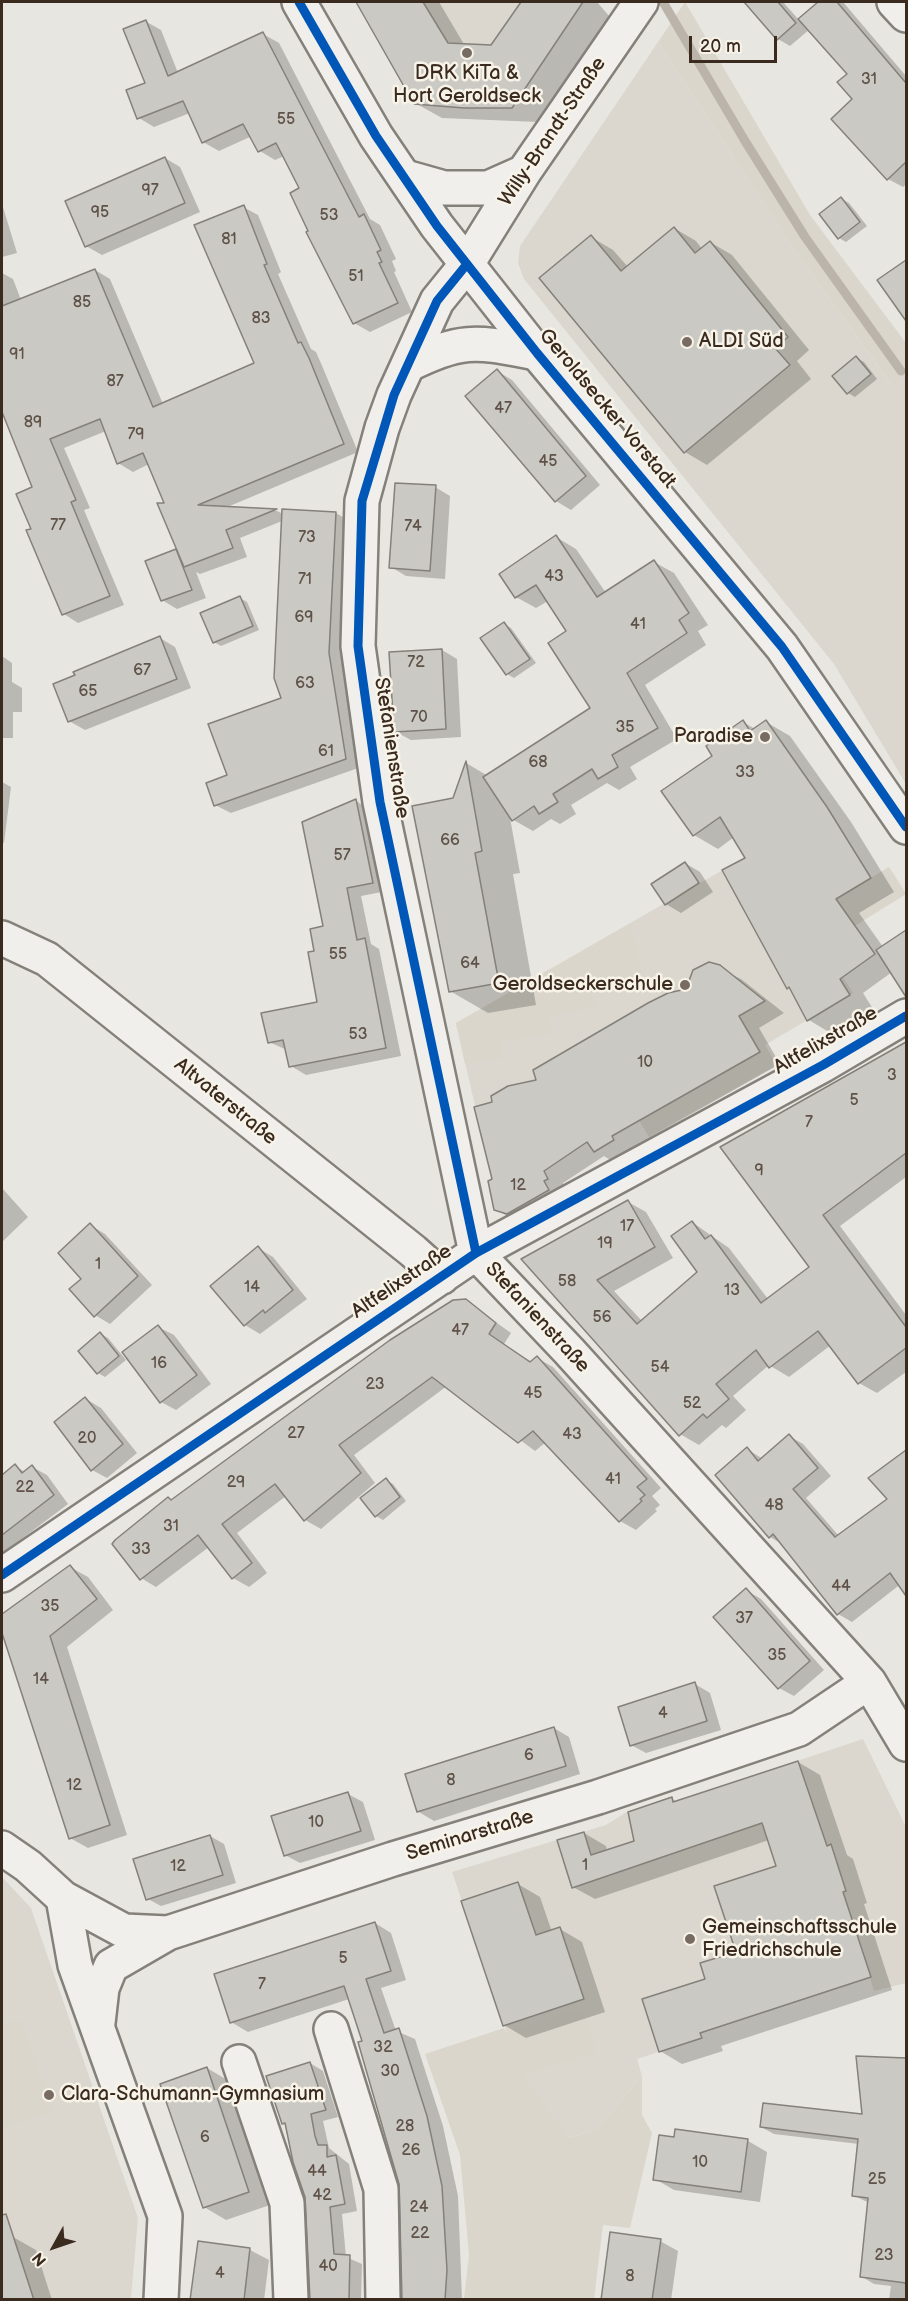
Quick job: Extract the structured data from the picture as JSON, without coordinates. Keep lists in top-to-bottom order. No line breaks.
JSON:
{"streets":{"street":["Willy-Brandt-Straße","Geroldsecker Vorstadt","Stefanienstraße","Altfelixstraße","Altvaterstraße","Seminarstraße"]},"crossings":[["Willy-Brandt-Straße","Geroldsecker Vorstadt"],["Willy-Brandt-Straße","Stefanienstraße"],["Geroldsecker Vorstadt","Stefanienstraße"],["Stefanienstraße","Altfelixstraße"],["Stefanienstraße","Seminarstraße"],["Altfelixstraße","Altvaterstraße"]],"places":["DRK KiTa & Hort Geroldseck","ALDI Süd","Paradise","Geroldseckerschule","Gemeinschaftsschule Friedrichschule","Clara-Schumann-Gymnasium"],"house_numbers":["31","55","97","95","53","81","51","85","83","91","87","47","89","79","45","77","74","73","43","71","69","41","72","67","63","65","70","35","61","68","33","66","57","55","64","53","10","3","5","7","9","12","17","19","1","58","14","13","56","47","16","54","23","45","52","27","43","20","41","29","22","48","31","33","44","35","37","35","14","4","6","8","12","10","1","12","5","7","32","30","28","6","26","10","44","25","42","24","22","23","40","4","8"],"scale_bar":"20 m","north":"bottom left"}
